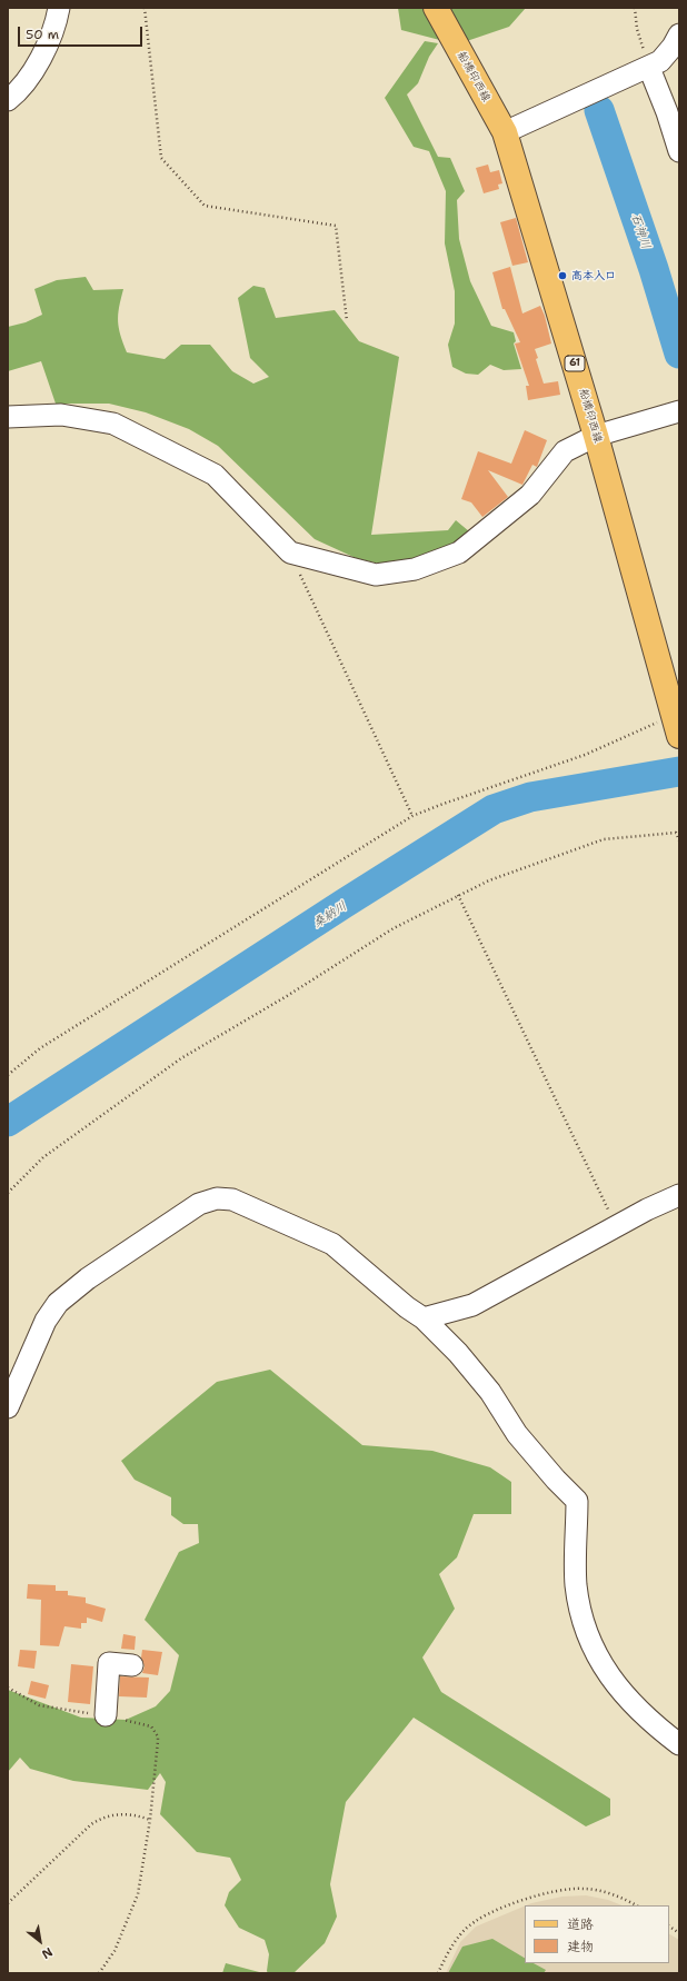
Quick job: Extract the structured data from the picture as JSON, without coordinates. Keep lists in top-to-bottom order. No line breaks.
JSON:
{"streets":{"main road":["船橋印西線","61"]},"water":["石神川","桑納川"],"places":["高本入口"],"legend":["道路","建物"],"scale_bar":"50 m","north":"bottom right"}
